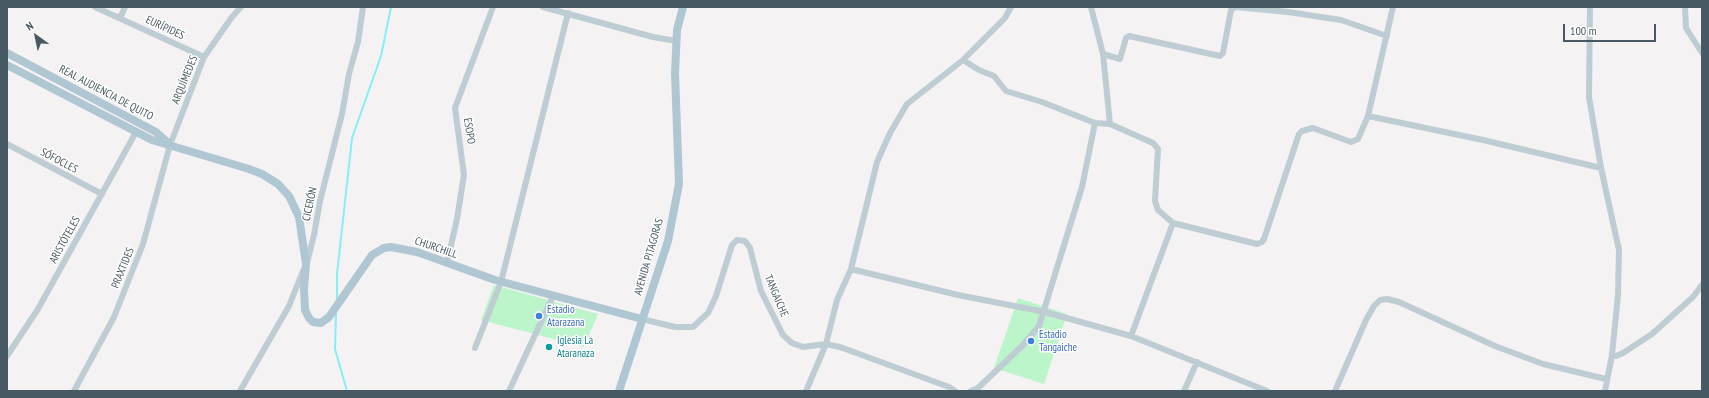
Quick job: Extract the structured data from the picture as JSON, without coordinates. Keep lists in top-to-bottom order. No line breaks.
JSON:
{"streets":{"main road":["REAL AUDIENCIA DE QUITO","CHURCHILL","AVENIDA PITAGORAS"],"street":["EURÍPIDES","ARQUÍMEDES","ESOPO","SÓFOCLES","CICERÓN","ARISTÓTELES","PRAXTIDES","TANGAICHE"]},"crossings":[["EURÍPIDES","ARQUÍMEDES"],["ARQUÍMEDES","REAL AUDIENCIA DE QUITO"],["ARQUÍMEDES","PRAXTIDES"],["REAL AUDIENCIA DE QUITO","CICERÓN"],["REAL AUDIENCIA DE QUITO","ARISTÓTELES"],["REAL AUDIENCIA DE QUITO","CHURCHILL"],["REAL AUDIENCIA DE QUITO","PRAXTIDES"],["ESOPO","CHURCHILL"],["SÓFOCLES","ARISTÓTELES"],["CICERÓN","CHURCHILL"],["CHURCHILL","AVENIDA PITAGORAS"],["CHURCHILL","TANGAICHE"],["AVENIDA PITAGORAS","TANGAICHE"]],"places":["Estadio Atarazana","Estadio Tangaiche","Iglesia La Ataranaza"],"scale_bar":"100 m","north":"top left"}
